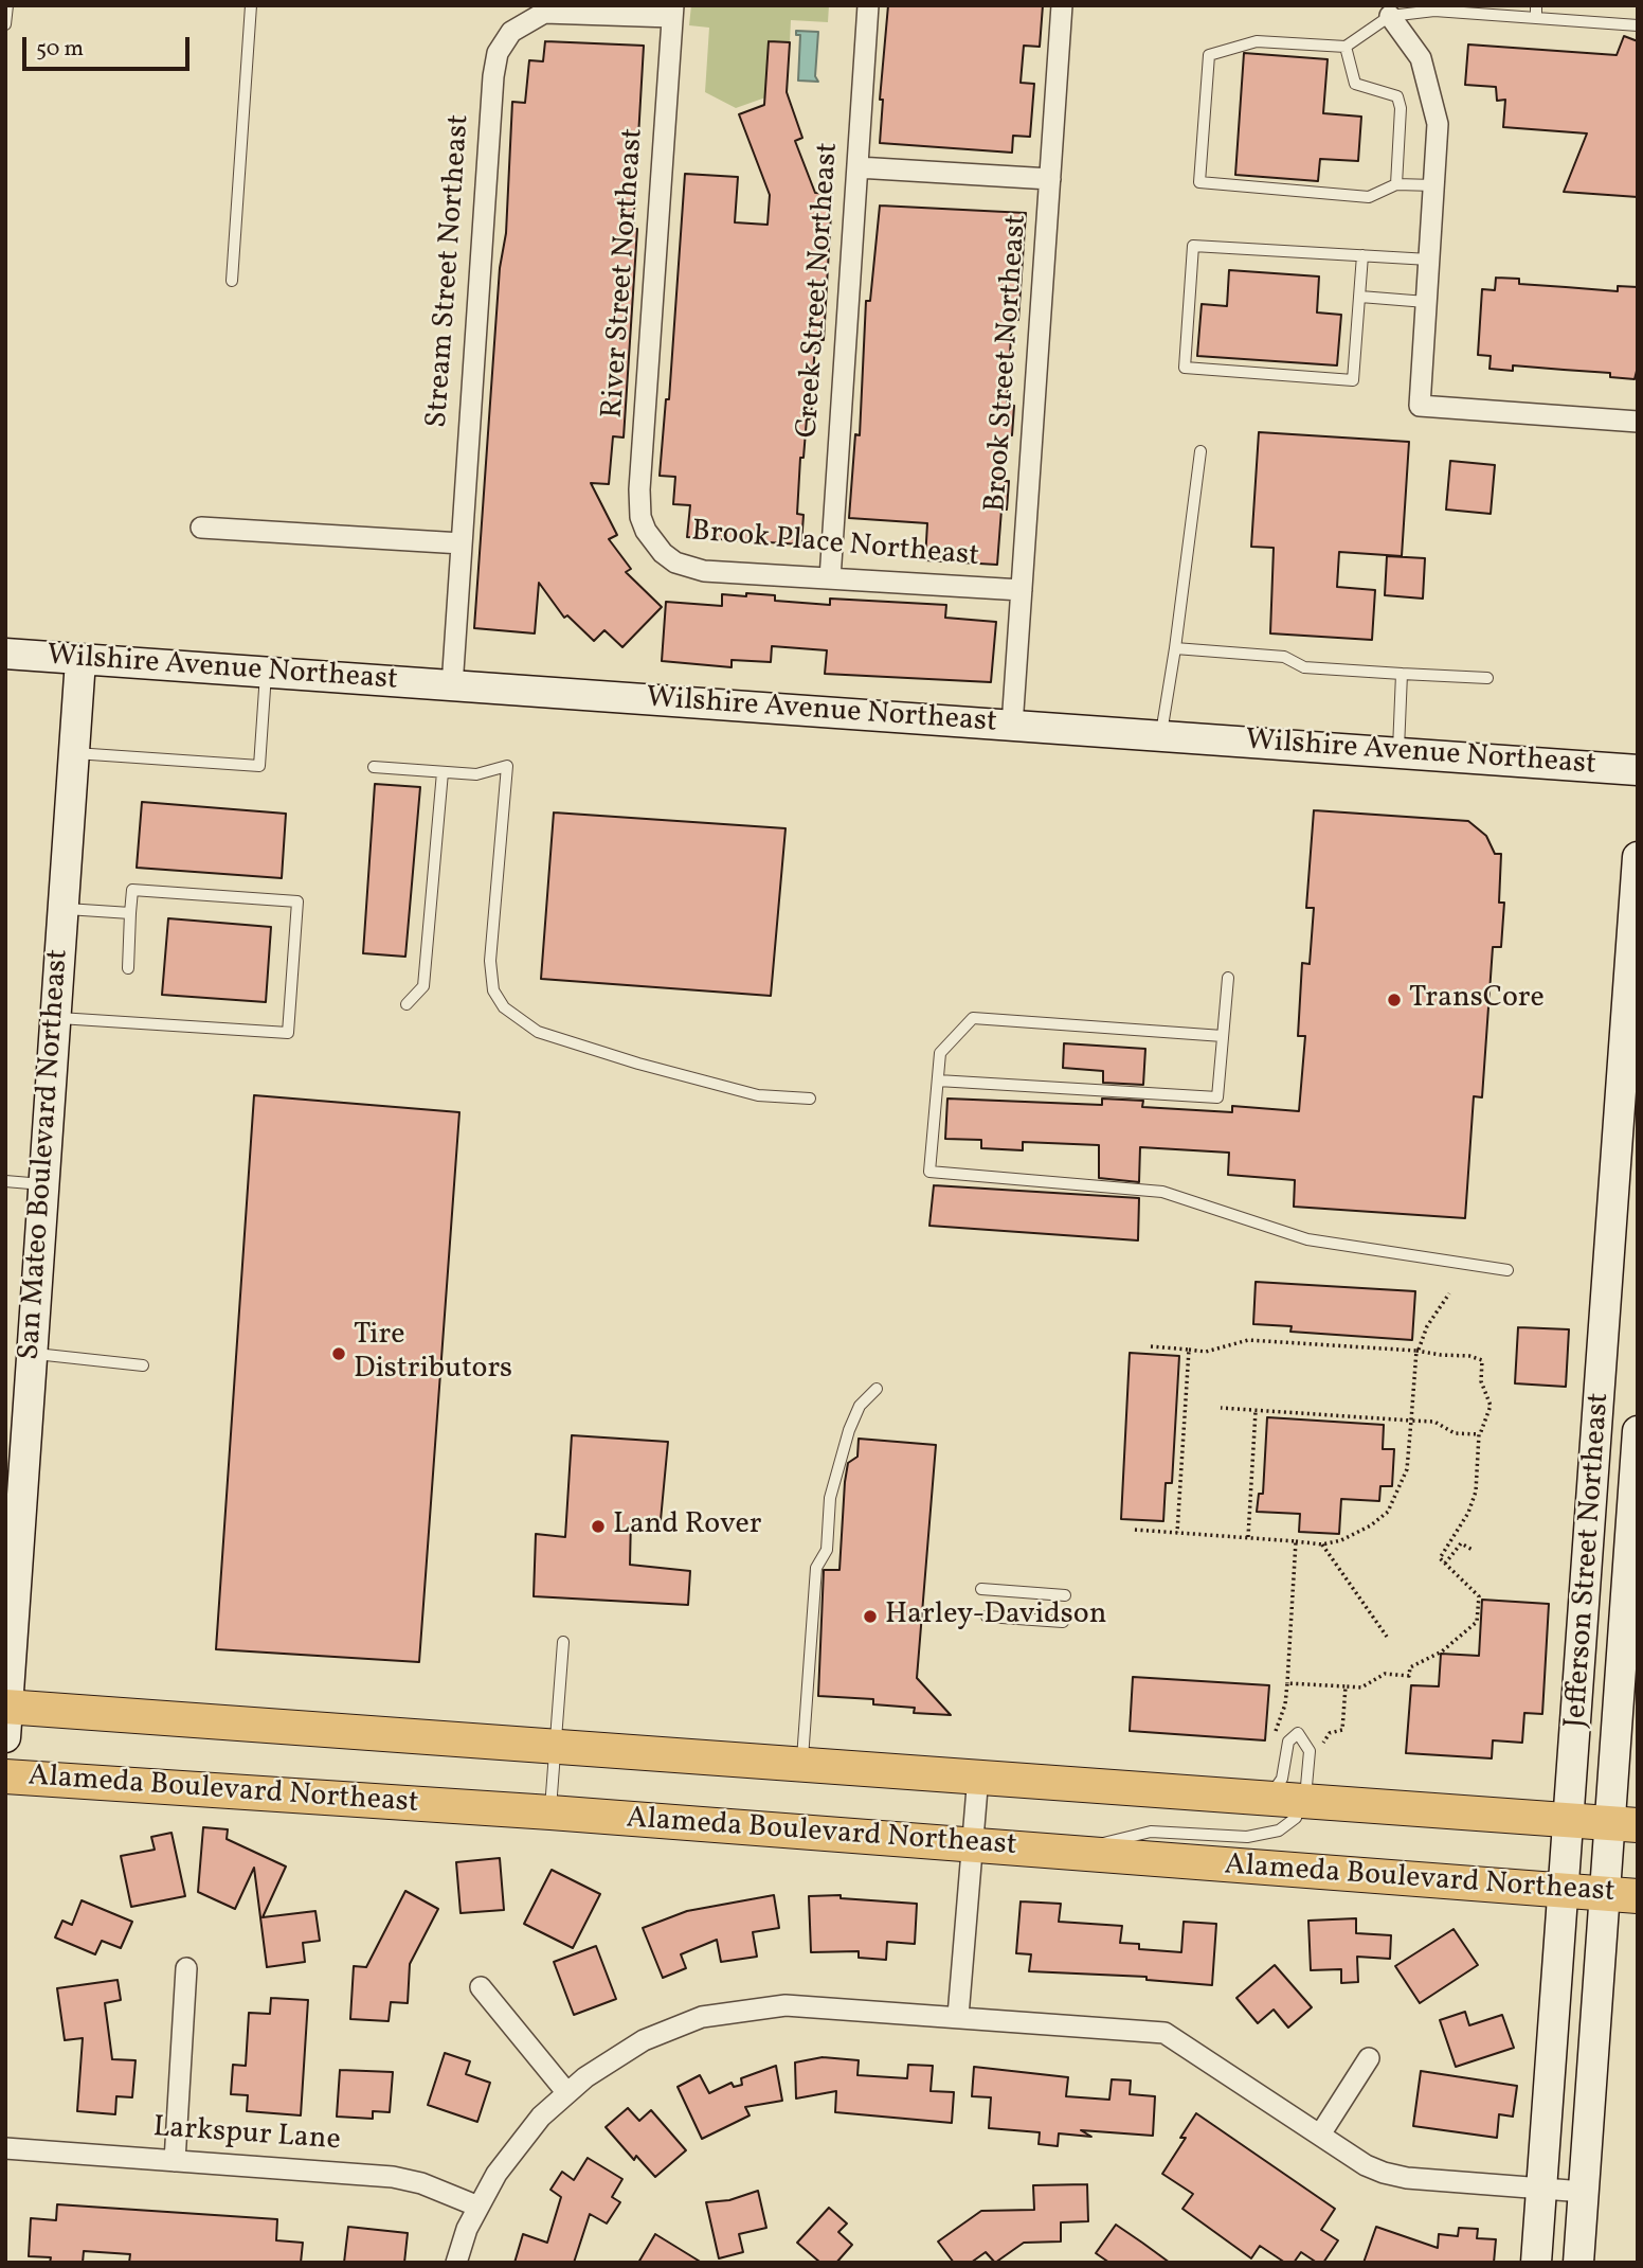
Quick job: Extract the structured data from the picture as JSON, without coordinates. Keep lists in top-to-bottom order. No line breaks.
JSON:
{"streets":{"main road":["Alameda Boulevard Northeast"],"street":["Stream Street Northeast","River Street Northeast","Creek Street Northeast","Brook Street Northeast","Brook Place Northeast","Wilshire Avenue Northeast","San Mateo Boulevard Northeast","Jefferson Street Northeast","Larkspur Lane"]},"crossings":[["Stream Street Northeast","River Street Northeast"],["Stream Street Northeast","Wilshire Avenue Northeast"],["River Street Northeast","Brook Place Northeast"],["Creek Street Northeast","Brook Place Northeast"],["Brook Street Northeast","Brook Place Northeast"],["Brook Street Northeast","Wilshire Avenue Northeast"],["Wilshire Avenue Northeast","San Mateo Boulevard Northeast"],["Jefferson Street Northeast","Alameda Boulevard Northeast"]],"places":["TransCore","Tire Distributors","Land Rover","Harley-Davidson"],"scale_bar":"50 m"}
